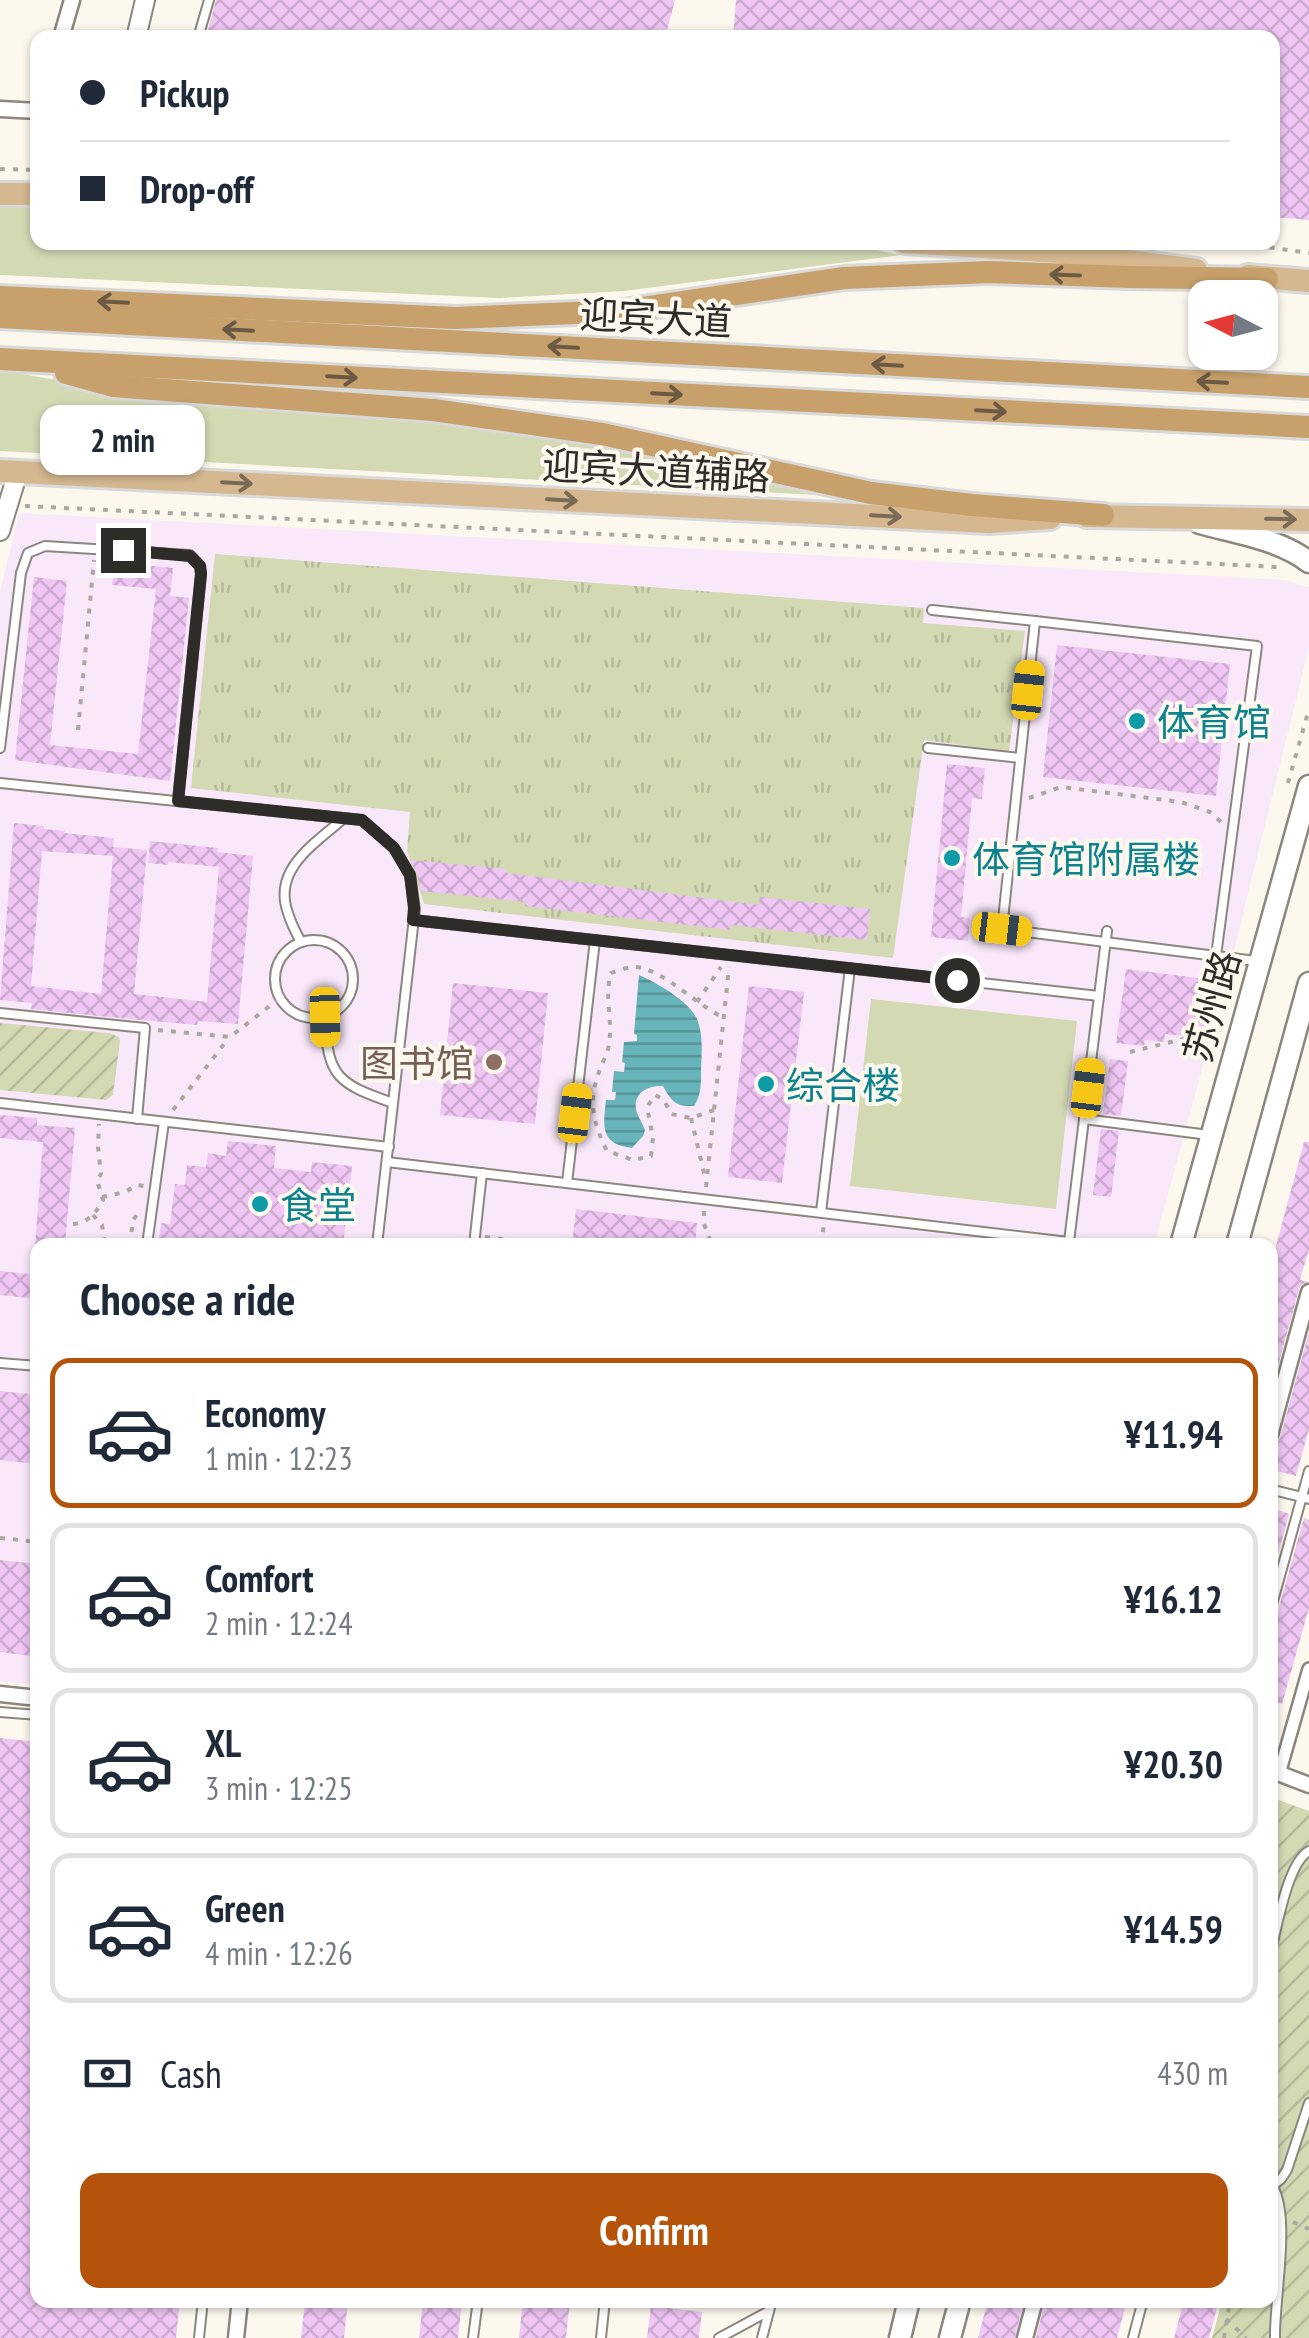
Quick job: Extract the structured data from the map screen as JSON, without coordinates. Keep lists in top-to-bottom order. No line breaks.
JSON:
{"streets":{"highway":["迎宾大道"],"main road":["迎宾大道辅路","苏州路"]},"one_way":["迎宾大道辅路"],"places":["体育馆","体育馆附属楼","图书馆","综合楼","食堂"],"north":"left","page":{"banner":["Pickup","Drop-off"],"bubble":"2 min","heading":"Choose a ride","list":[{"name":"Economy","note":"1 min · 12:23","value":"¥11.94"},{"name":"Comfort","note":"2 min · 12:24","value":"¥16.12"},{"name":"XL","note":"3 min · 12:25","value":"¥20.30"},{"name":"Green","note":"4 min · 12:26","value":"¥14.59"}],"pay":["Cash","430 m"],"buttons":"Confirm"}}
